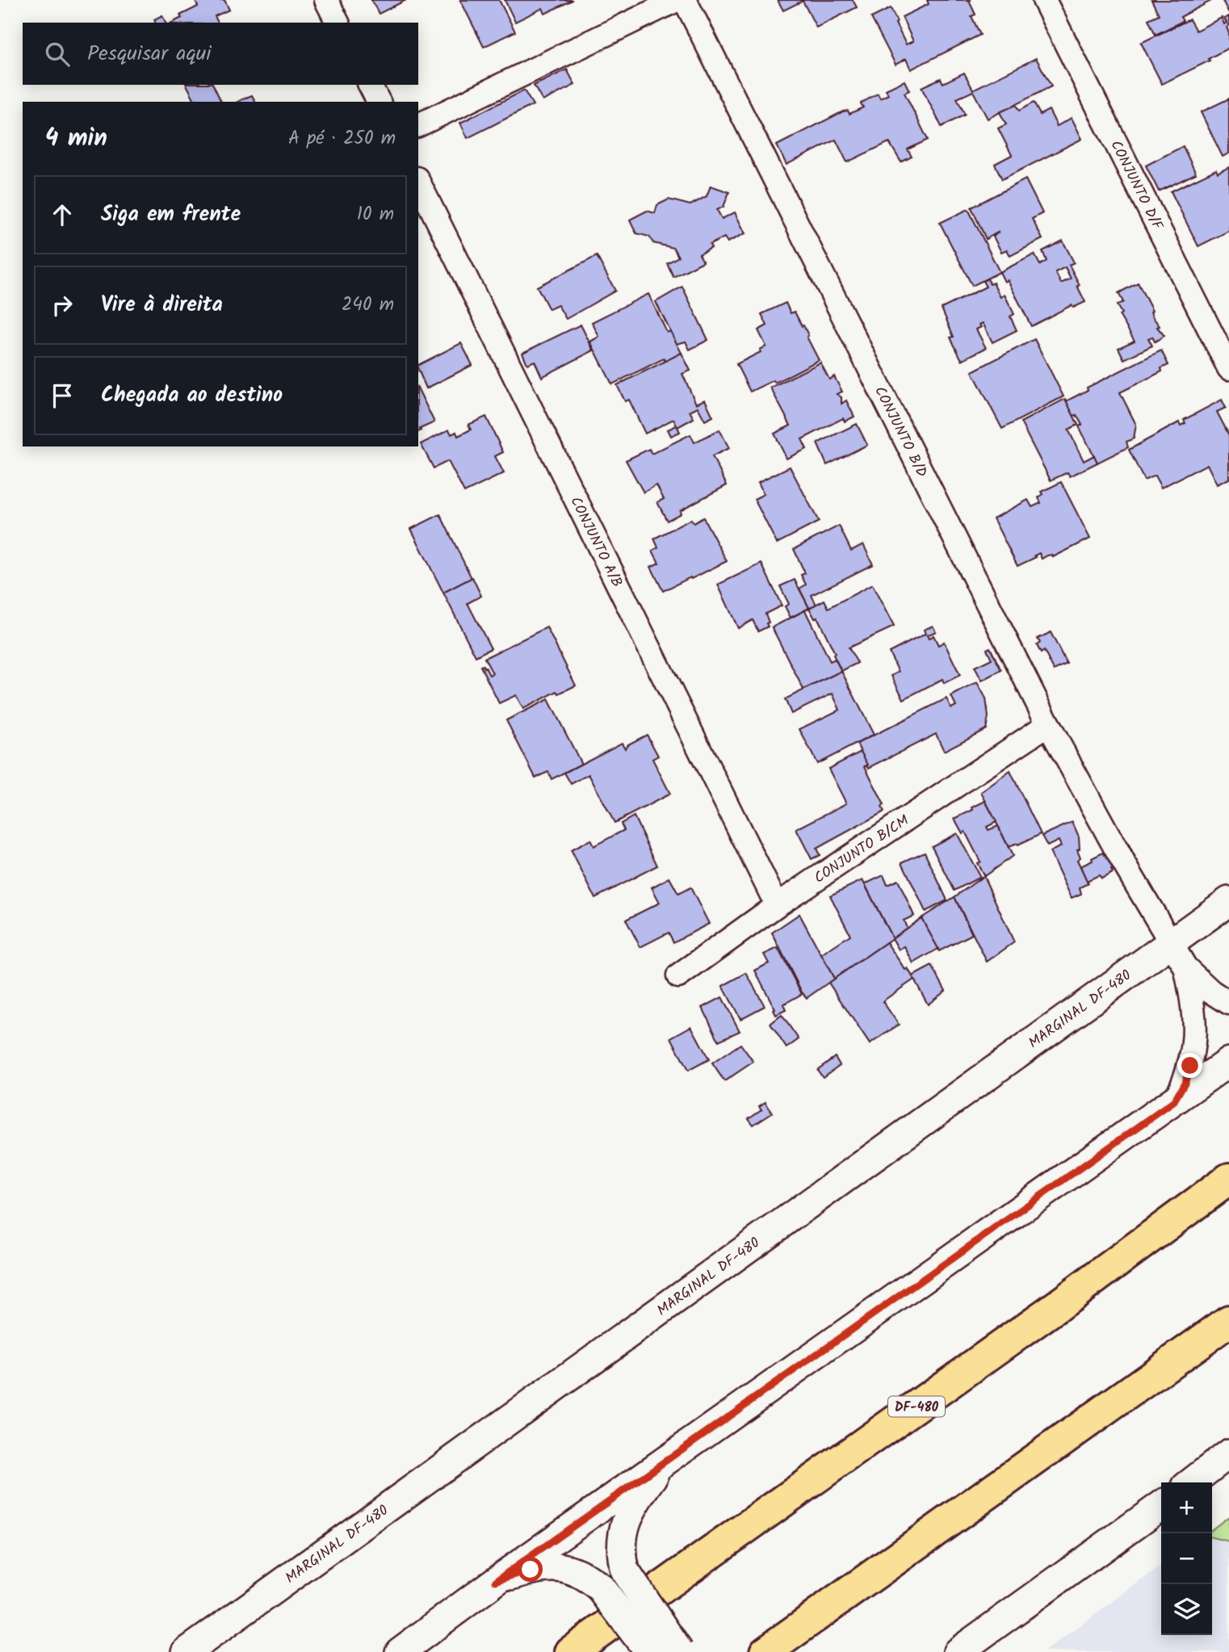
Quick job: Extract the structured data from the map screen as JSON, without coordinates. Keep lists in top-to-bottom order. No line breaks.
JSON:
{"streets":{"main road":["DF-480"],"street":["CONJUNTO D/F","CONJUNTO B/D","CONJUNTO A/B","CONJUNTO B/CM","MARGINAL DF-480"]},"crossings":[["CONJUNTO B/D","CONJUNTO B/CM"],["CONJUNTO B/D","MARGINAL DF-480"],["CONJUNTO A/B","CONJUNTO B/CM"]],"page":{"search":"Pesquisar aqui","heading":["4 min","A pé · 250 m"],"list":[["Siga em frente","10 m"],["Vire à direita","240 m"],"Chegada ao destino"],"map_buttons":["+","−"]}}
